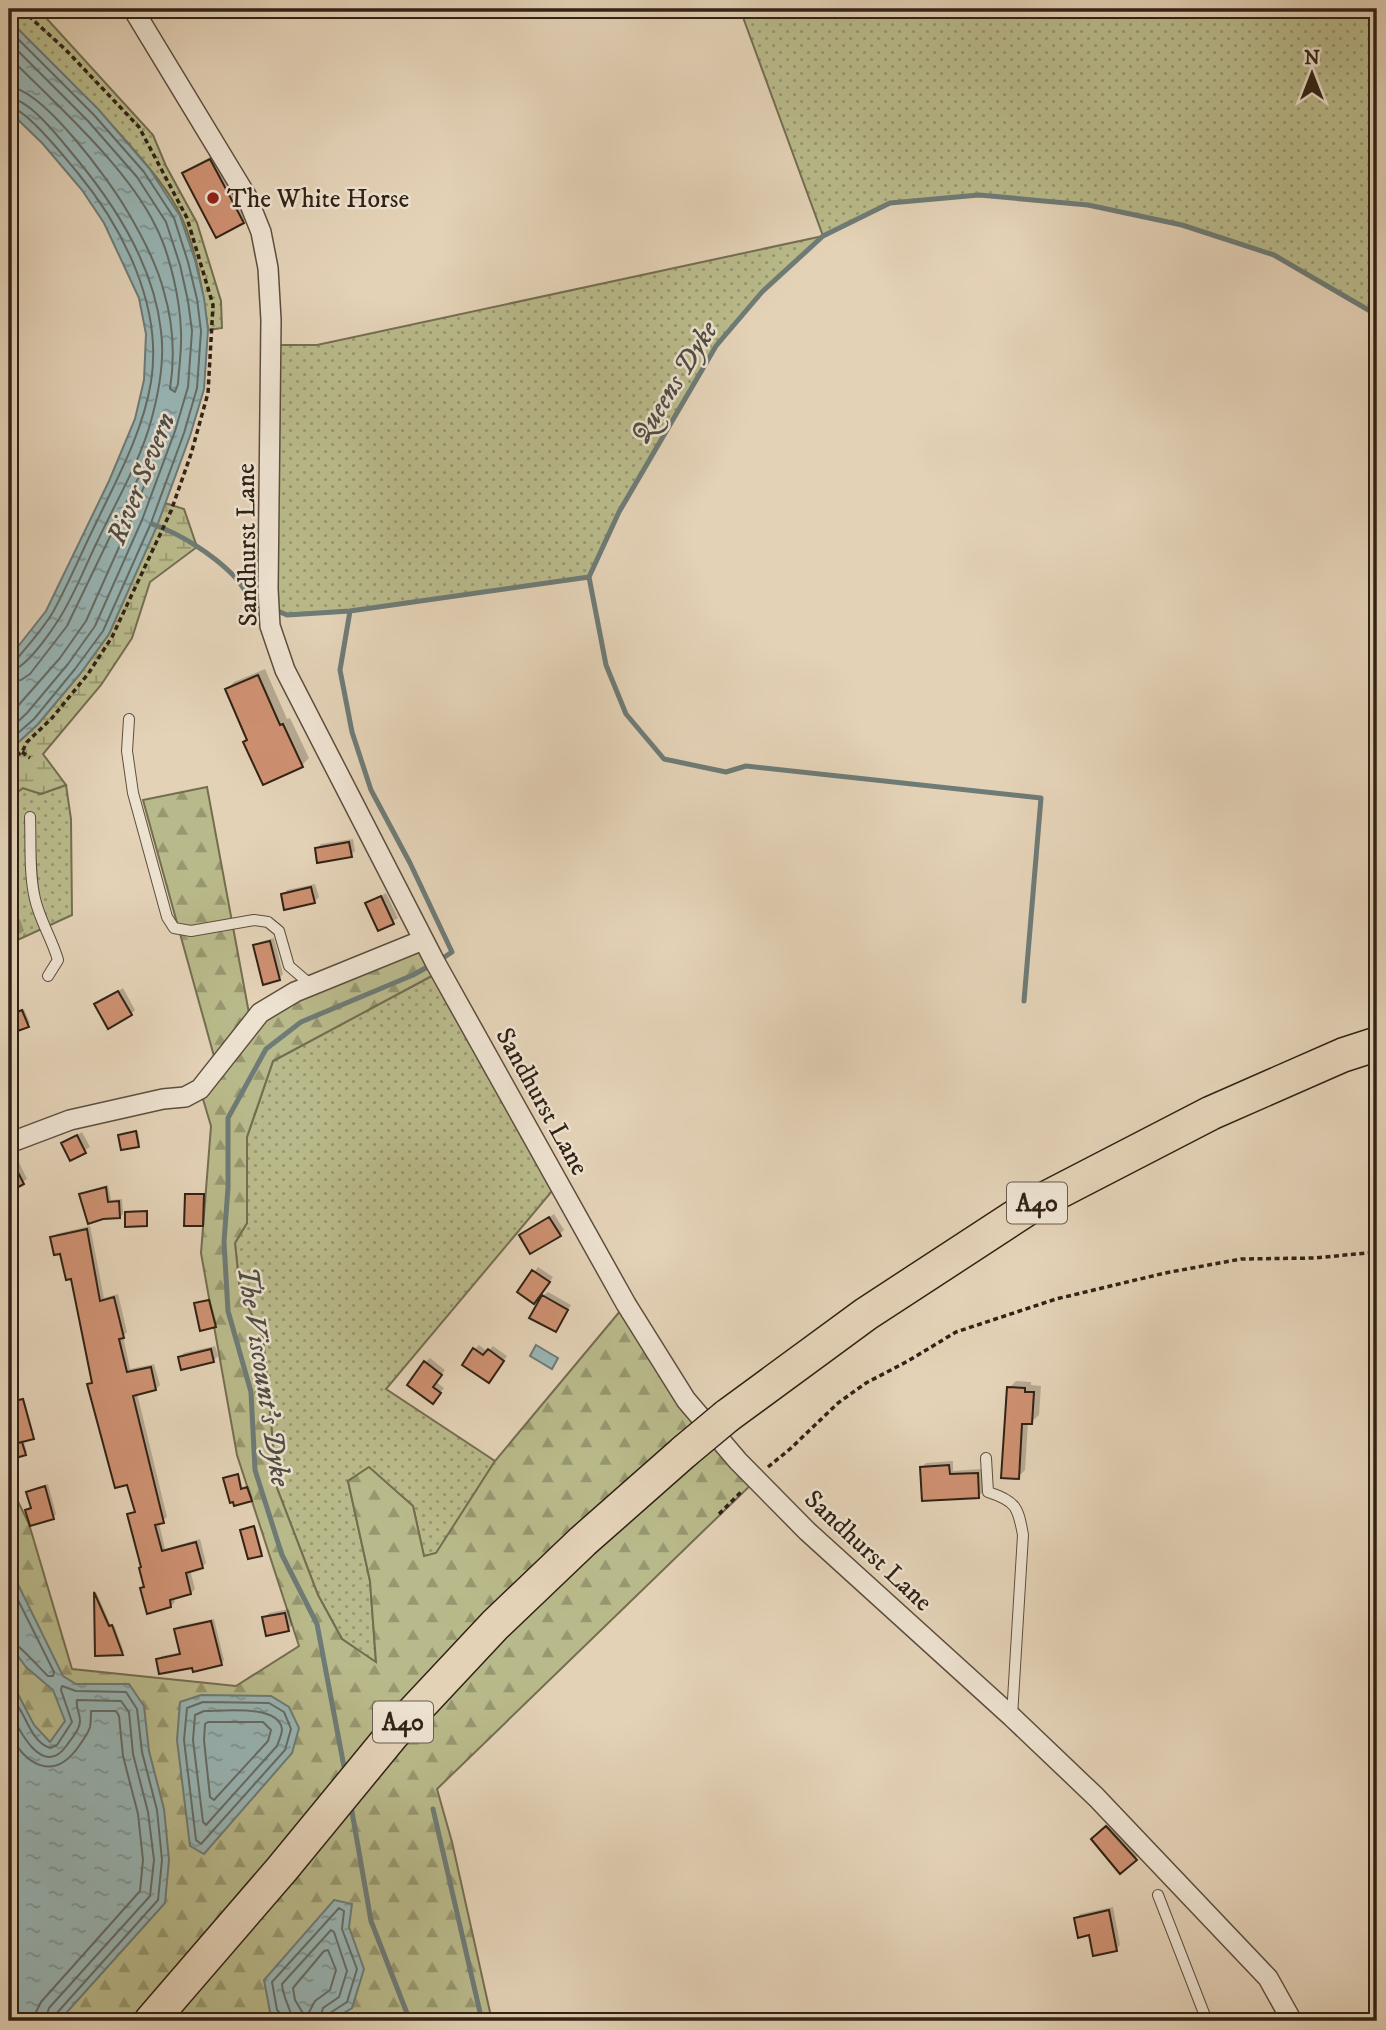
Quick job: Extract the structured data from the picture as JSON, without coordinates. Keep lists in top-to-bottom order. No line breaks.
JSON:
{"streets":{"highway":["A40"],"street":["Sandhurst Lane"]},"water":["Queens Dyke","River Severn","The Viscount's Dyke"],"places":["The White Horse"],"north":"top"}
